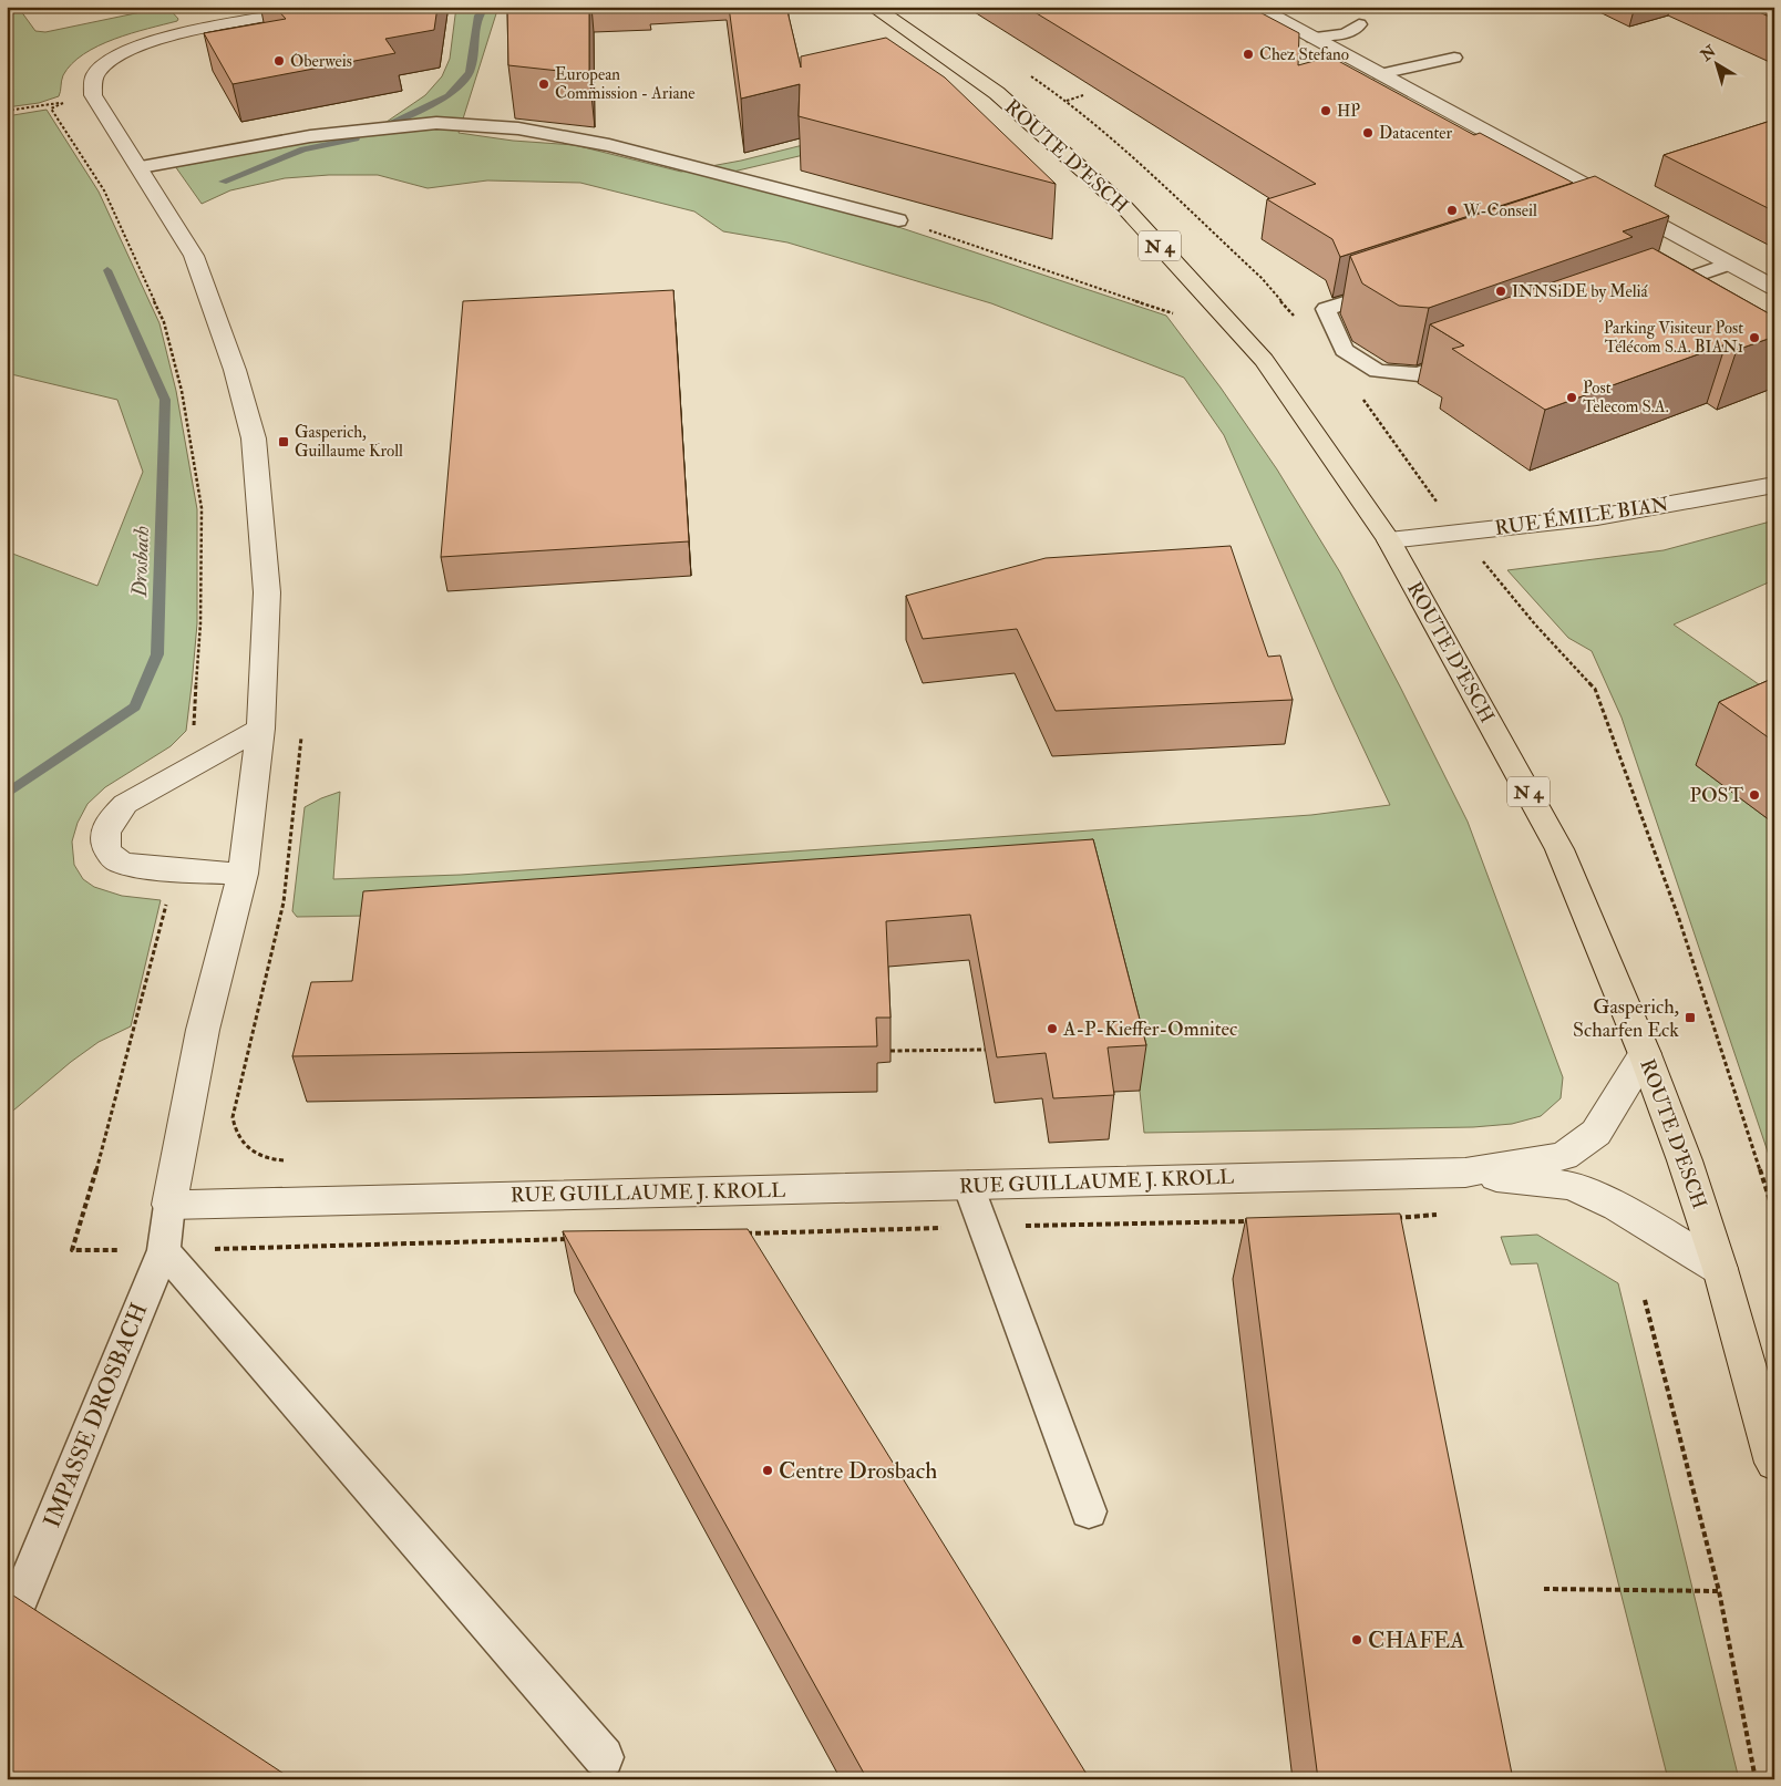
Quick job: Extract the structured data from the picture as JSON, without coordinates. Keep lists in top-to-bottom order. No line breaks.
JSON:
{"streets":{"main road":["ROUTE D'ESCH","N 4"],"street":["RUE ÉMILE BIAN","RUE GUILLAUME J. KROLL"],"lane":["IMPASSE DROSBACH"]},"crossings":[["ROUTE D'ESCH","RUE ÉMILE BIAN"],["ROUTE D'ESCH","RUE GUILLAUME J. KROLL"],["RUE GUILLAUME J. KROLL","IMPASSE DROSBACH"]],"water":["Drosbach"],"places":{"other":["Chez Stefano","Oberweis","European Commission - Ariane","HP","Datacenter","W-Conseil","INNSiDE by Meliá","Parking Visiteur Post Télécom S.A. BIAN1","Post Telecom S.A.","POST","A-P-Kieffer-Omnitec","Centre Drosbach","CHAFEA"],"transit":["Gasperich, Guillaume Kroll","Gasperich, Scharfen Eck"]},"north":"top left"}
